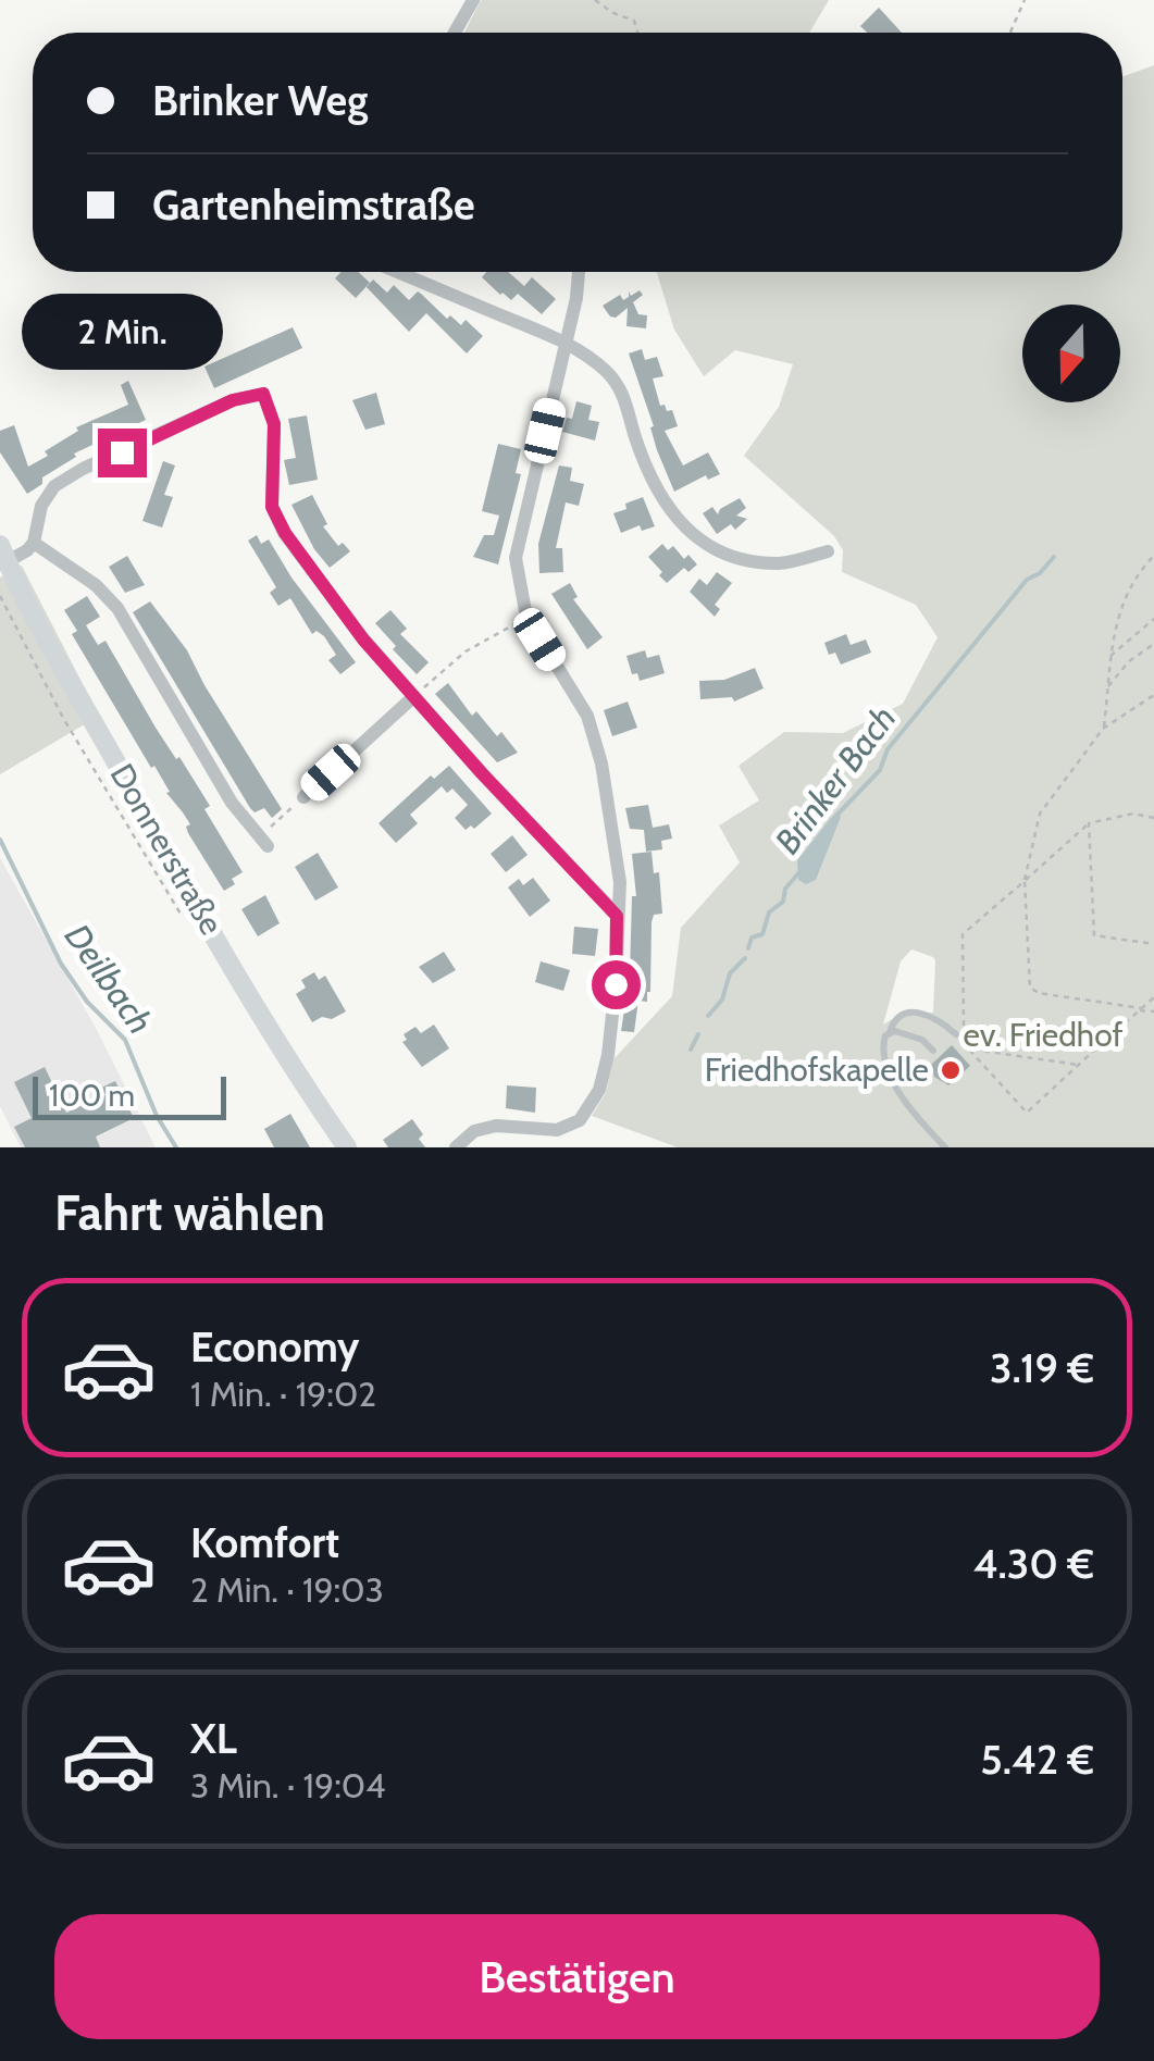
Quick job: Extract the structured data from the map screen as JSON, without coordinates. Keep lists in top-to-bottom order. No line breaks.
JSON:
{"streets":{"main road":["Donnerstraße"]},"water":["Brinker Bach","Deilbach"],"parks":["ev. Friedhof"],"places":["Friedhofskapelle"],"scale_bar":"100 m","north":"bottom","page":{"banner":["Brinker Weg","Gartenheimstraße"],"bubble":"2 Min.","scale":"100 m","heading":"Fahrt wählen","list":[{"name":"Economy","note":"1 Min. · 19:02","value":"3.19 €"},{"name":"Komfort","note":"2 Min. · 19:03","value":"4.30 €"},{"name":"XL","note":"3 Min. · 19:04","value":"5.42 €"}],"buttons":"Bestätigen"}}
